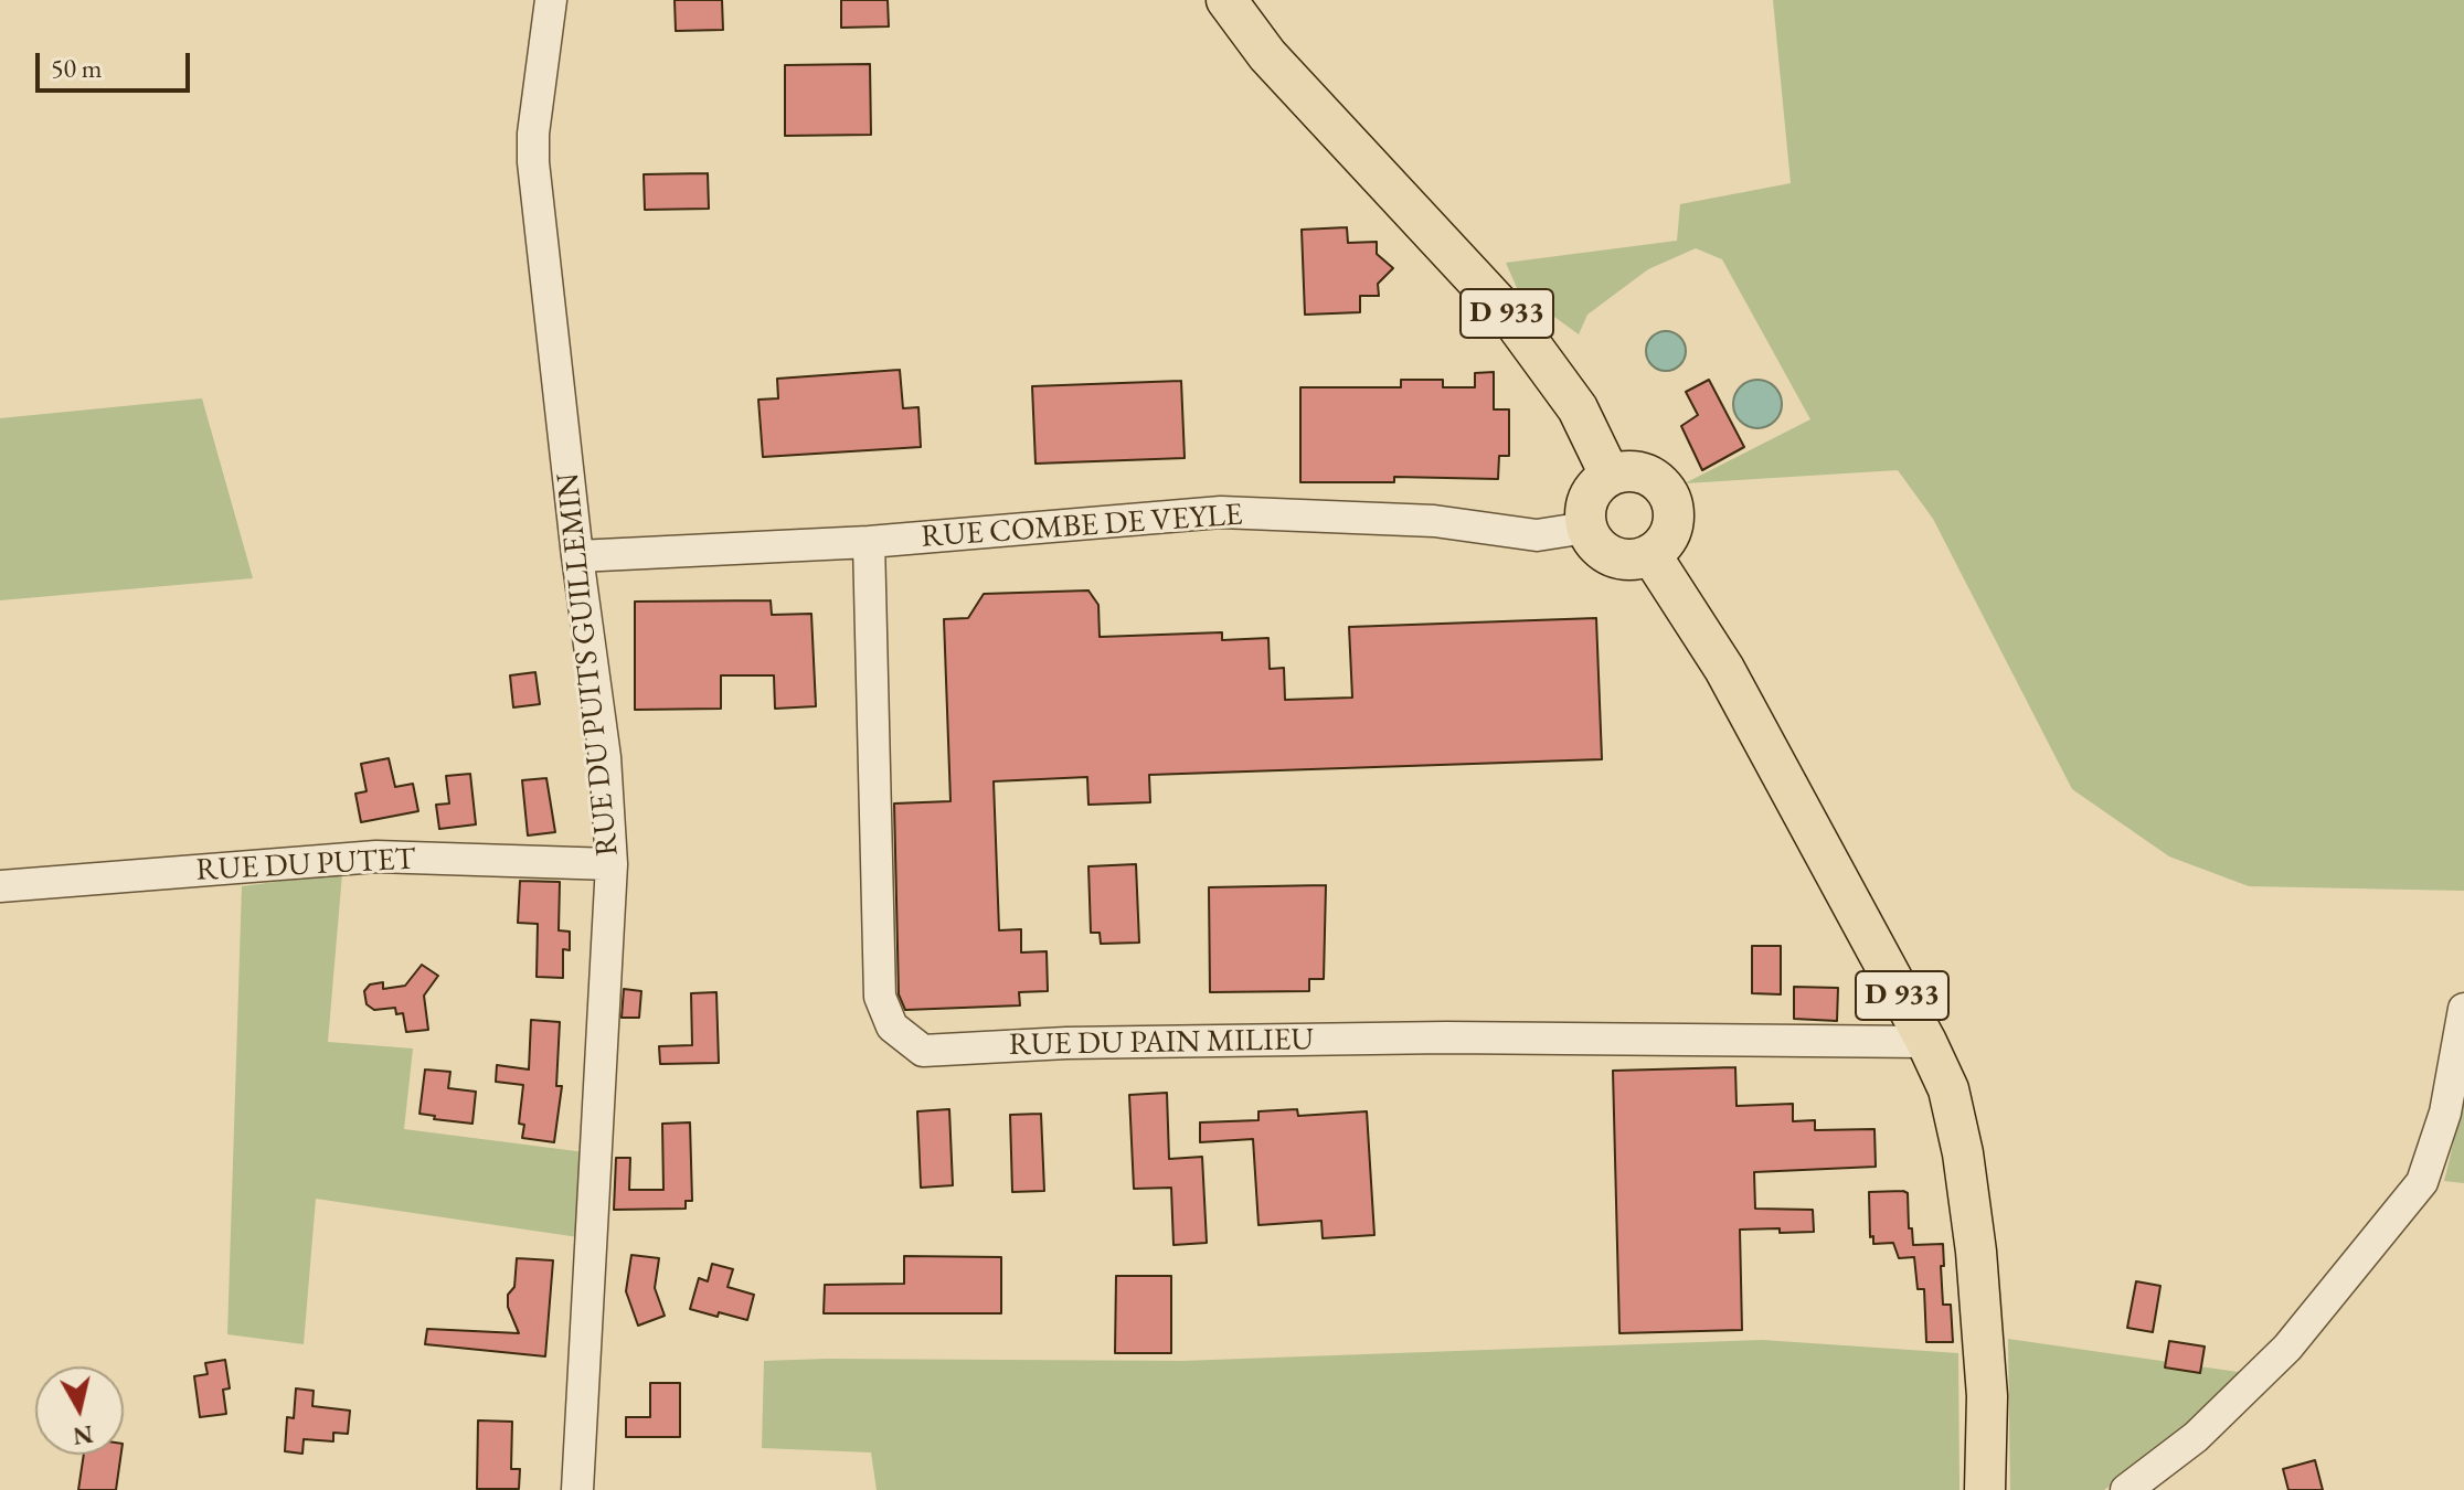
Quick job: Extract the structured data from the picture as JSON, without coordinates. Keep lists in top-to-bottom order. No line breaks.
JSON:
{"streets":{"main road":["D 933"],"street":["RUE COMBE DE VEYLE","RUE DU PUITS GUILLEMIN","RUE DU PUTET","RUE DU PAIN MILIEU"]},"crossings":[["D 933","RUE COMBE DE VEYLE"],["D 933","RUE DU PAIN MILIEU"],["RUE COMBE DE VEYLE","RUE DU PUITS GUILLEMIN"],["RUE COMBE DE VEYLE","RUE DU PAIN MILIEU"],["RUE DU PUITS GUILLEMIN","RUE DU PUTET"]],"scale_bar":"50 m","north":"bottom"}
